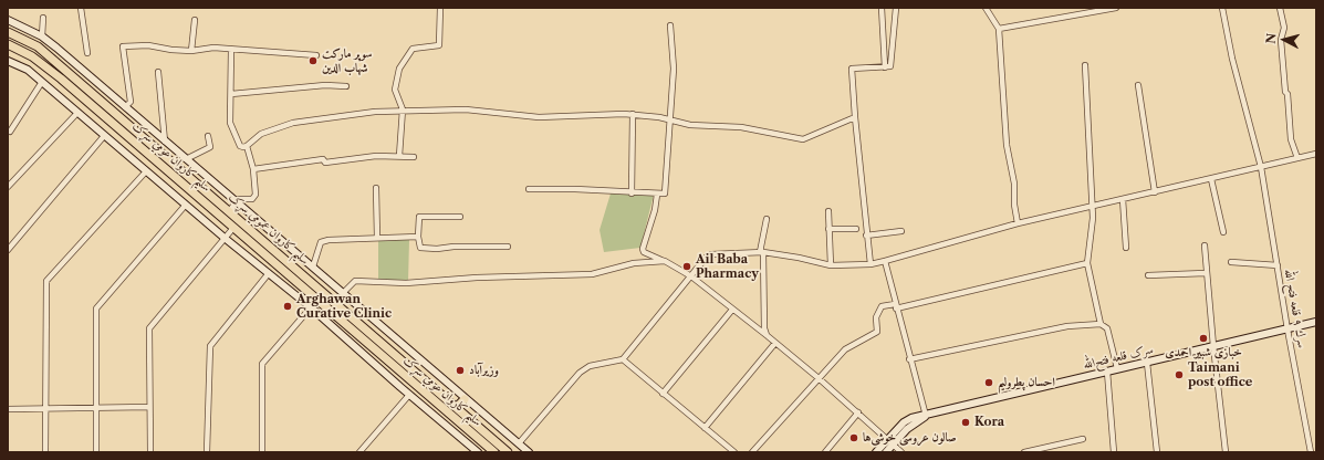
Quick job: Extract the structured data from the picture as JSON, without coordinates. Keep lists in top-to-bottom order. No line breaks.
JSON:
{"streets":{"main road":["سلیم کاروان عومي سړک","سلیم کاروان عمومي سړک"],"street":["سرك ٩ قلعه فتح الله","سرک قلعه فتح‌الله"]},"crossings":[["سرك ٩ قلعه فتح الله","سرک قلعه فتح‌الله"]],"places":["سوپر مارکت شهاب الدین","Ail Baba Pharmacy","Arghawan Curative Clinic","خبازی شبیر احمدی","وزیرآباد","Taimani post office","احسان پطرولیم","Kora","صالون عروسی خوشی‌ها"],"north":"left"}
